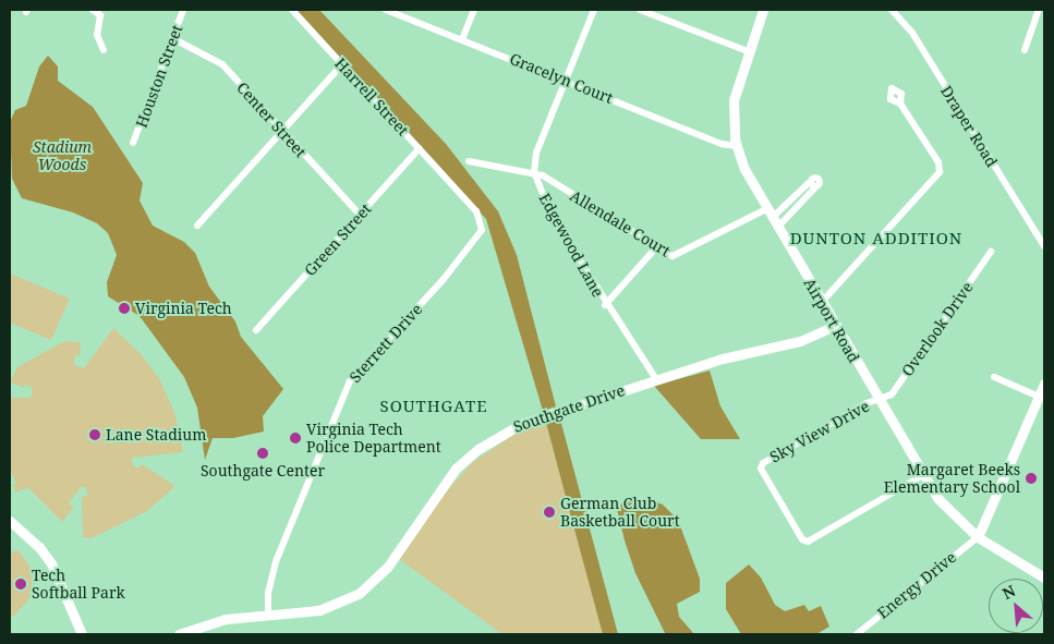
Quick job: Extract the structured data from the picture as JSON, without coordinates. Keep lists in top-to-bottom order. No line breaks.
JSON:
{"streets":{"street":["Houston Street","Gracelyn Court","Harrell Street","Center Street","Draper Road","Allendale Court","Green Street","Edgewood Lane","Airport Road","Overlook Drive","Sterrett Drive","Southgate Drive","Sky View Drive","Energy Drive"]},"crossings":[["Houston Street","Center Street"],["Gracelyn Court","Airport Road"],["Harrell Street","Green Street"],["Harrell Street","Sterrett Drive"],["Center Street","Green Street"],["Allendale Court","Edgewood Lane"],["Allendale Court","Airport Road"],["Edgewood Lane","Southgate Drive"],["Airport Road","Overlook Drive"],["Airport Road","Southgate Drive"],["Airport Road","Sky View Drive"],["Airport Road","Energy Drive"],["Overlook Drive","Sky View Drive"],["Sterrett Drive","Southgate Drive"]],"districts":["DUNTON ADDITION","SOUTHGATE"],"parks":["Stadium Woods"],"places":["Virginia Tech","Lane Stadium","Virginia Tech Police Department","Southgate Center","Margaret Beeks Elementary School","German Club Basketball Court","Tech Softball Park"],"north":"top left"}
